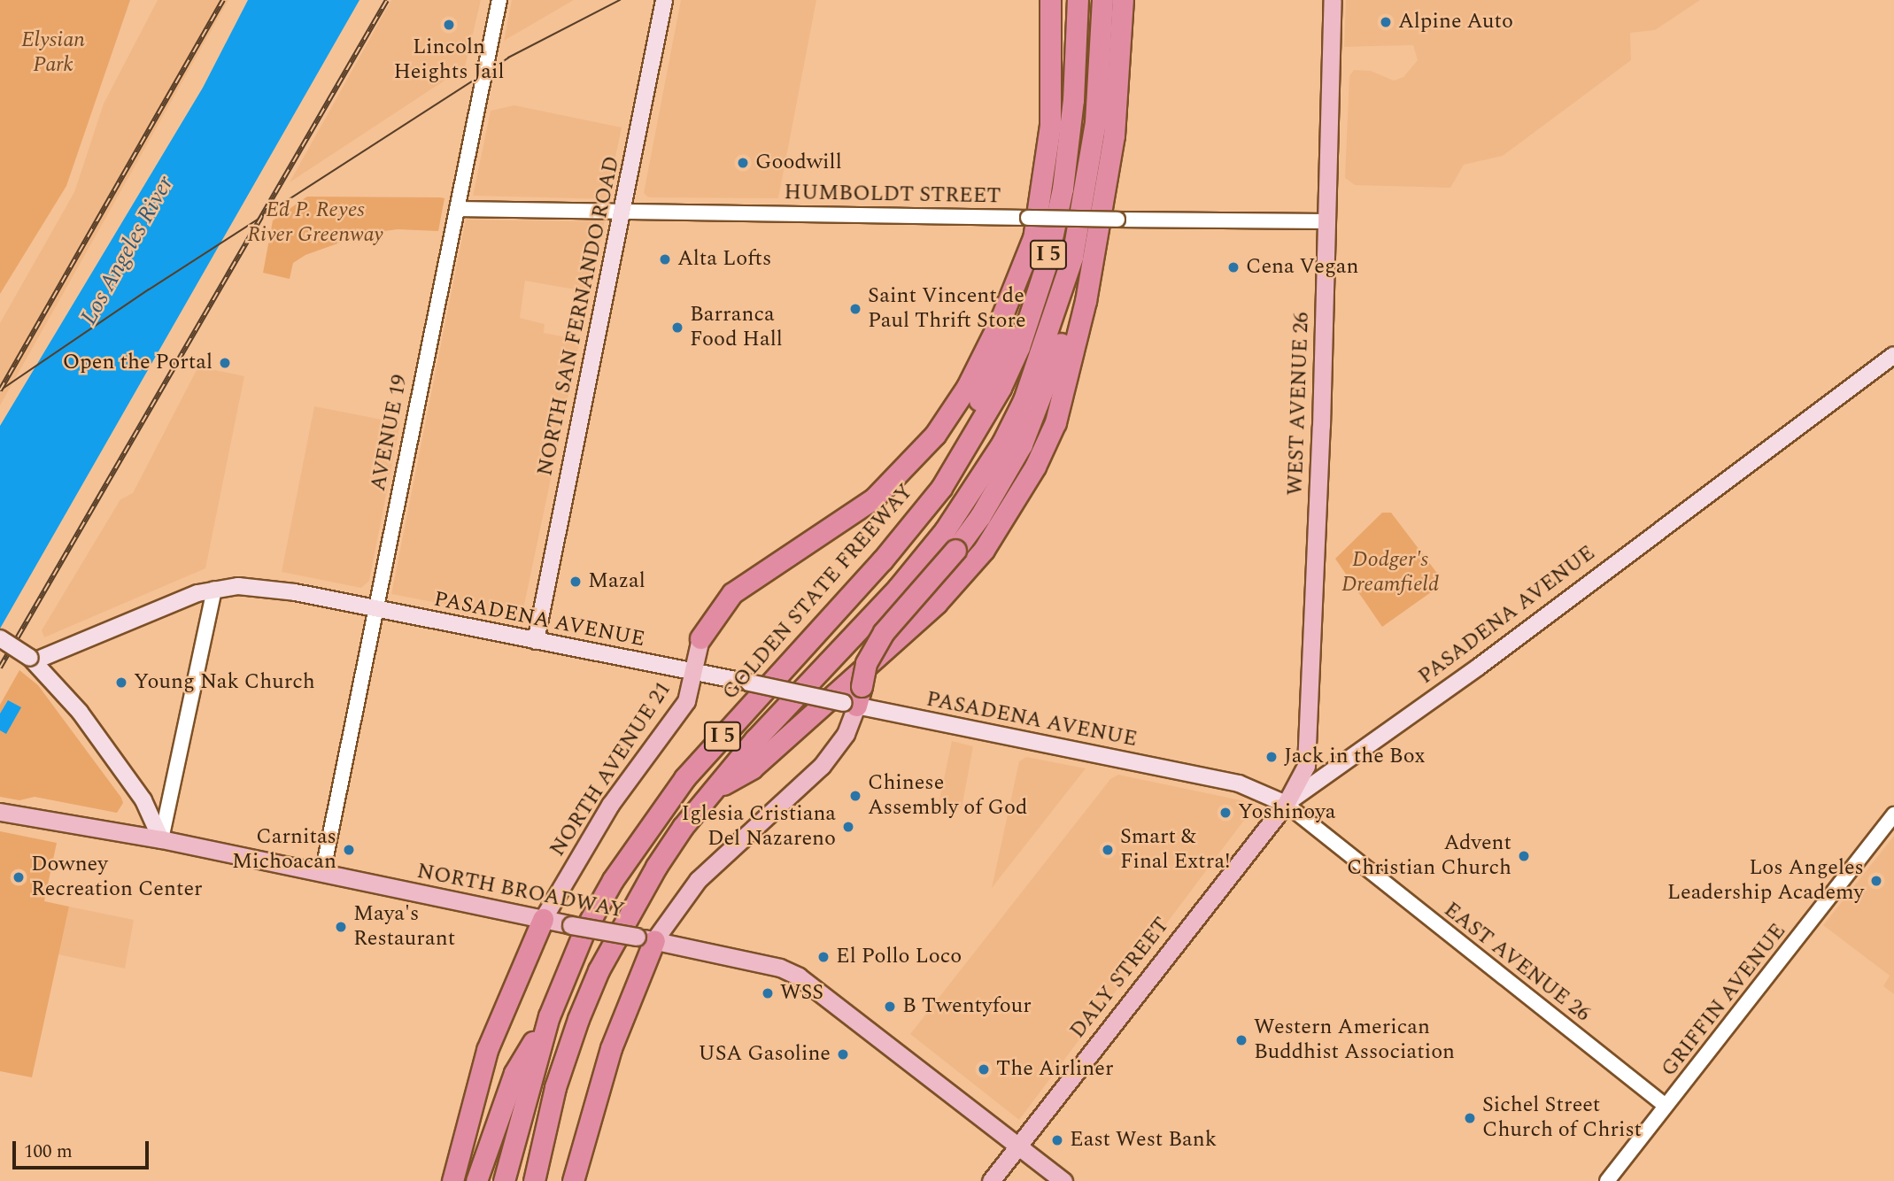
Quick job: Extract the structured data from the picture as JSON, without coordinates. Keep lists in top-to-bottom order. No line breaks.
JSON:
{"streets":{"highway":["I 5","GOLDEN STATE FREEWAY"],"main road":["NORTH SAN FERNANDO ROAD","WEST AVENUE 26","PASADENA AVENUE","NORTH AVENUE 21","NORTH BROADWAY","DALY STREET"],"street":["HUMBOLDT STREET","AVENUE 19","EAST AVENUE 26","GRIFFIN AVENUE"]},"crossings":[["HUMBOLDT STREET","NORTH SAN FERNANDO ROAD"],["HUMBOLDT STREET","WEST AVENUE 26"],["HUMBOLDT STREET","AVENUE 19"],["NORTH SAN FERNANDO ROAD","PASADENA AVENUE"],["WEST AVENUE 26","PASADENA AVENUE"],["WEST AVENUE 26","EAST AVENUE 26"],["WEST AVENUE 26","DALY STREET"],["AVENUE 19","PASADENA AVENUE"],["AVENUE 19","NORTH BROADWAY"],["PASADENA AVENUE","NORTH AVENUE 21"],["PASADENA AVENUE","EAST AVENUE 26"],["PASADENA AVENUE","DALY STREET"],["NORTH AVENUE 21","NORTH BROADWAY"],["NORTH BROADWAY","DALY STREET"],["EAST AVENUE 26","DALY STREET"],["EAST AVENUE 26","GRIFFIN AVENUE"]],"water":["Los Angeles River"],"parks":["Elysian Park","Ed P. Reyes River Greenway","Dodger's Dreamfield"],"places":["Alpine Auto","Lincoln Heights Jail","Goodwill","Alta Lofts","Cena Vegan","Saint Vincent de Paul Thrift Store","Barranca Food Hall","Open the Portal","Mazal","Young Nak Church","Jack in the Box","Chinese Assembly of God","Yoshinoya","Iglesia Cristiana Del Nazareno","Carnitas Michoacan","Smart & Final Extra!","Advent Christian Church","Downey Recreation Center","Los Angeles Leadership Academy","Maya's Restaurant","El Pollo Loco","WSS","B Twentyfour","Western American Buddhist Association","USA Gasoline","The Airliner","Sichel Street Church of Christ","East West Bank"],"scale_bar":"100 m"}
